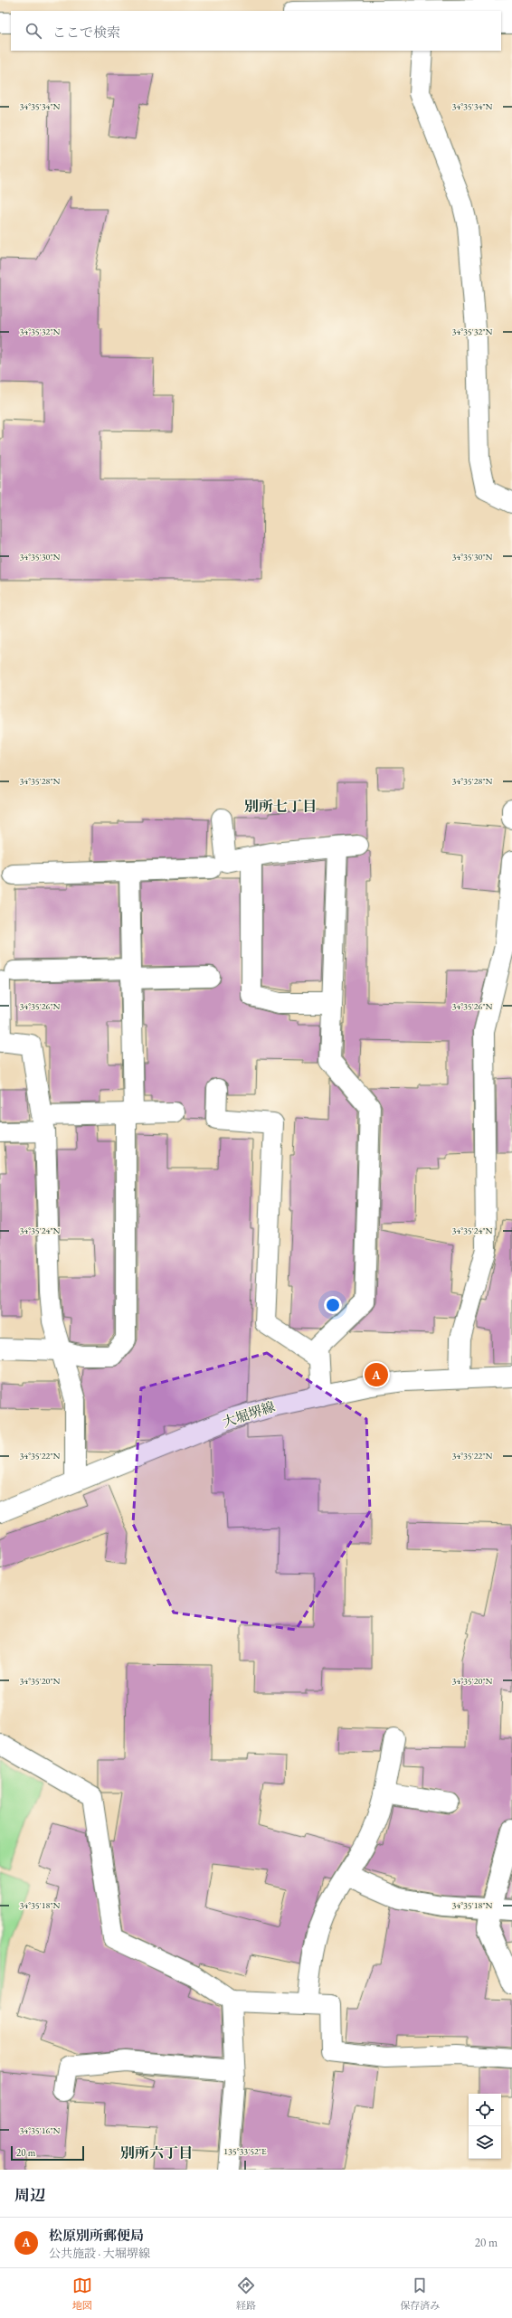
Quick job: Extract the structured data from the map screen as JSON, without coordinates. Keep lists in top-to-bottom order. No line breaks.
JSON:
{"streets":{"main road":["大堀堺線"]},"districts":["別所七丁目","別所六丁目"],"scale_bar":"20 m","page":{"search":"ここで検索","pins":"A","scale":"20 m","heading":"周辺","list":[{"mark":"A","name":"松原別所郵便局","note":"公共施設 · 大堀堺線","value":"20 m"}],"nav":["地図","経路","保存済み"]},"coordinates":["34°35'34\"N","34°35'32\"N","34°35'30\"N","34°35'28\"N","34°35'26\"N","34°35'24\"N","34°35'22\"N","34°35'20\"N","34°35'18\"N","34°35'16\"N","135°33'52\"E"]}
